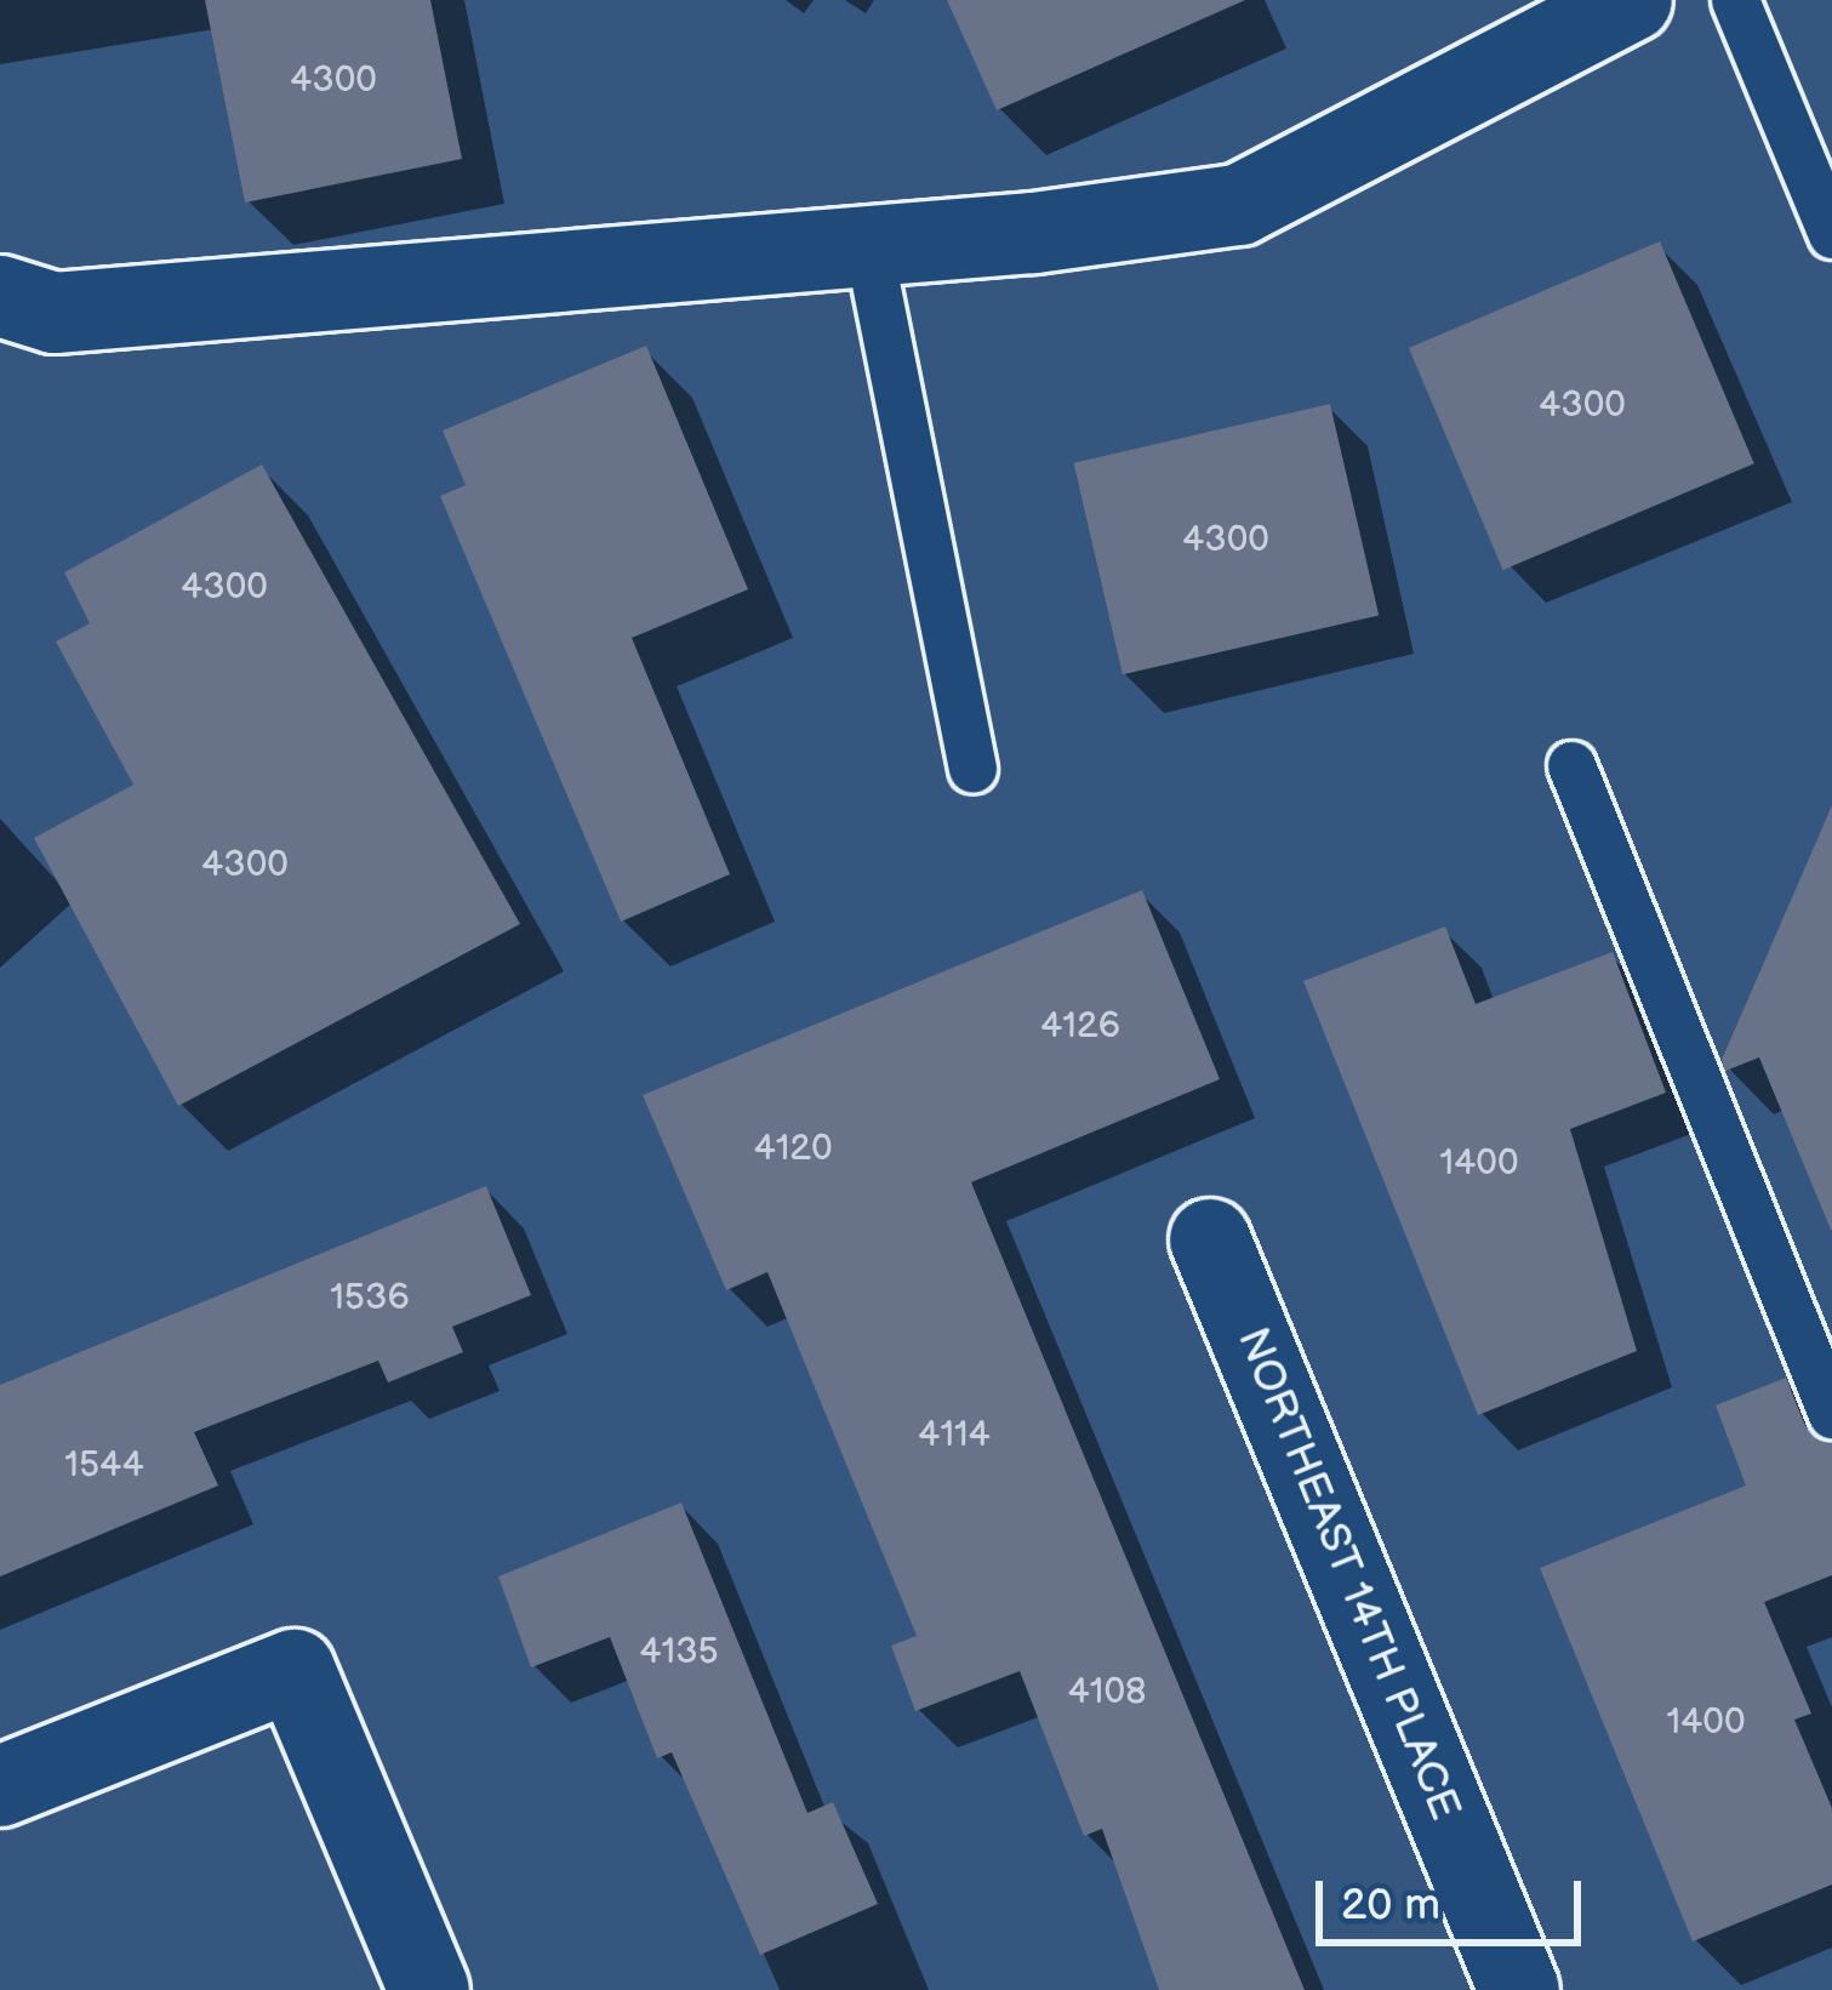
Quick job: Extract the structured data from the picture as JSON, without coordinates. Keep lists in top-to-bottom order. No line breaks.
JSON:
{"streets":{"street":["NORTHEAST 14TH PLACE"]},"house_numbers":["4300","4300","4300","4300","4300","4126","4120","1400","1536","4114","1544","4135","4108","1400"],"scale_bar":"20 m"}
